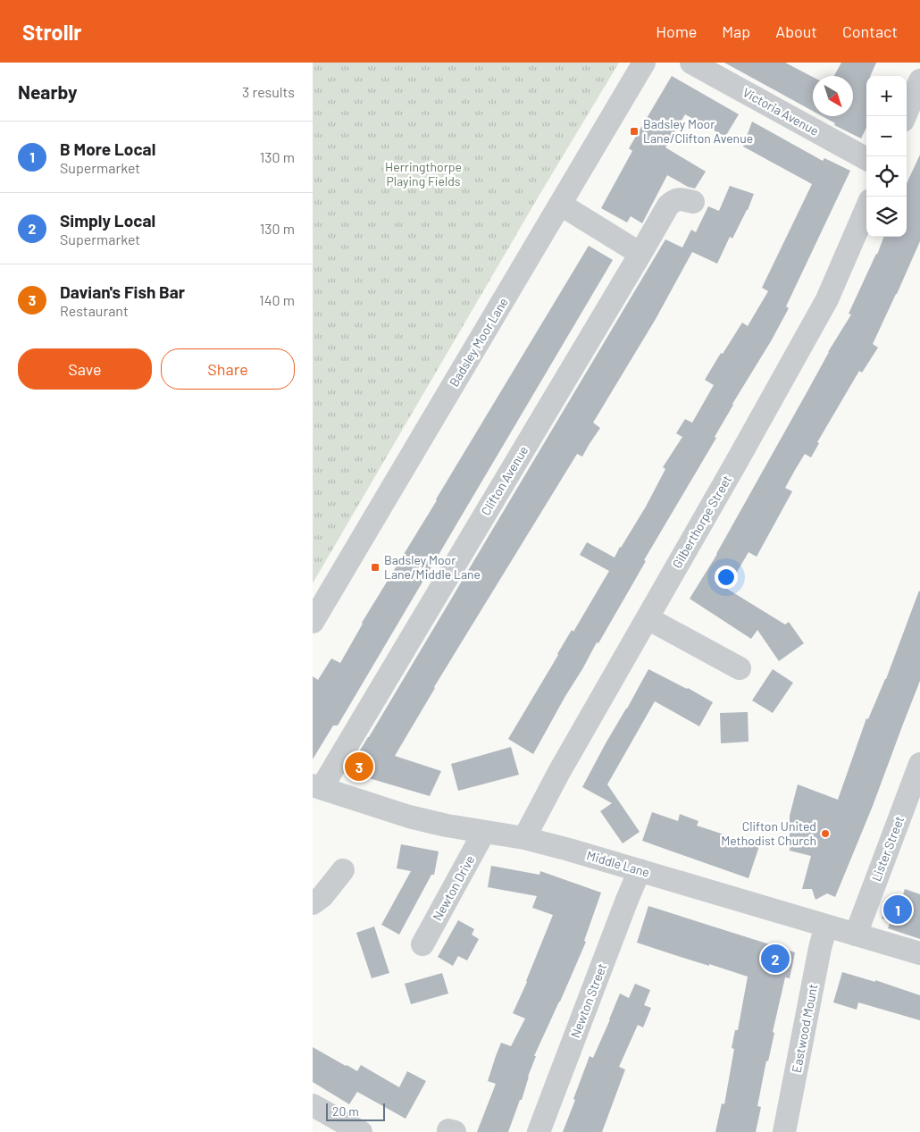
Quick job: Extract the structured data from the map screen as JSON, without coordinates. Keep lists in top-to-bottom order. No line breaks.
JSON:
{"streets":{"street":["Victoria Avenue","Badsley Moor Lane","Clifton Avenue","Gilberthorpe Street","Lister Street","Middle Lane","Newton Drive","Newton Street","Eastwood Mount"]},"crossings":[["Clifton Avenue","Middle Lane"],["Gilberthorpe Street","Middle Lane"],["Lister Street","Middle Lane"],["Middle Lane","Newton Drive"],["Middle Lane","Newton Street"],["Middle Lane","Eastwood Mount"]],"parks":["Herringthorpe Playing Fields"],"places":{"transit":["Badsley Moor Lane/Clifton Avenue","Badsley Moor Lane/Middle Lane"],"other":["Clifton United Methodist Church"]},"scale_bar":"20 m","north":"bottom right","page":{"header":"Strollr","nav":["Home","Map","About","Contact"],"heading":["Nearby","3 results"],"map_buttons":["+","−"],"list":[{"mark":"1","name":"B More Local","note":"Supermarket","value":"130 m"},{"mark":"2","name":"Simply Local","note":"Supermarket","value":"130 m"},{"mark":"3","name":"Davian's Fish Bar","note":"Restaurant","value":"140 m"}],"buttons":["Save","Share"],"pins":["3","1","2"],"scale":"20 m"}}
